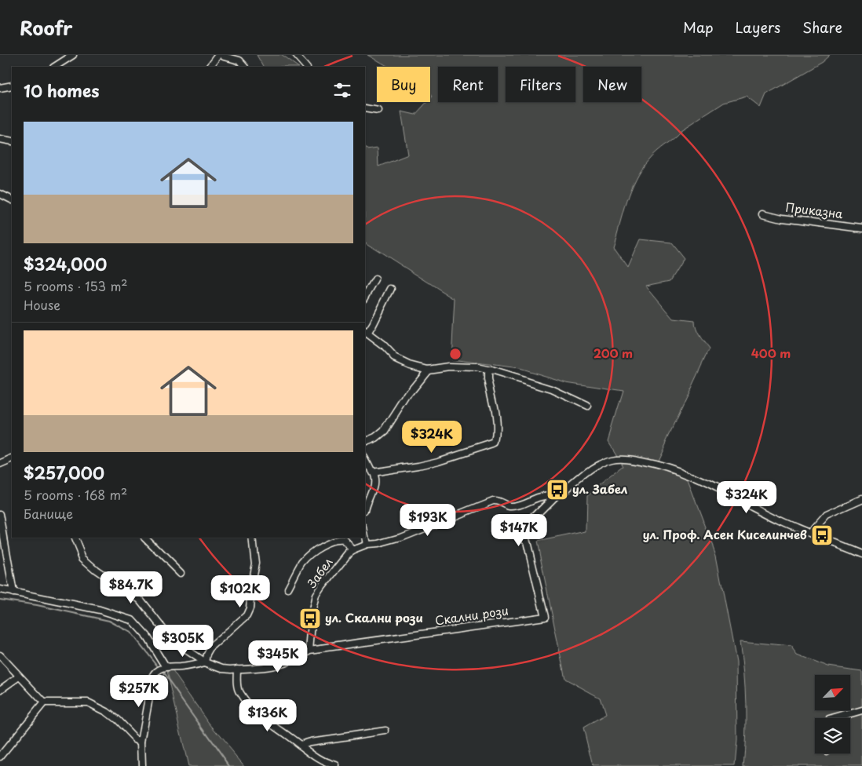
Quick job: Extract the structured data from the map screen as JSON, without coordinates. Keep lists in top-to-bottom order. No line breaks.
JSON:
{"streets":{"street":["Приказна","Забел","Скални рози"]},"crossings":[["Забел","Скални рози"]],"places":{"bus stop":["ул. Забел","ул. Проф. Асен Киселинчев","ул. Скални рози"]},"north":"top right","page":{"header":"Roofr","nav":["Map","Layers","Share"],"chip":["Buy","Rent","Filters","New"],"heading":"10 homes","list":[{"name":"$324,000","note":"5 rooms · 153 m² · House"},{"name":"$257,000","note":"5 rooms · 168 m² · Банище"}],"price":["$324K","$324K","$193K","$147K","$84.7K","$102K","$305K","$345K","$257K","$136K"]},"rings":["200 m","400 m"]}
